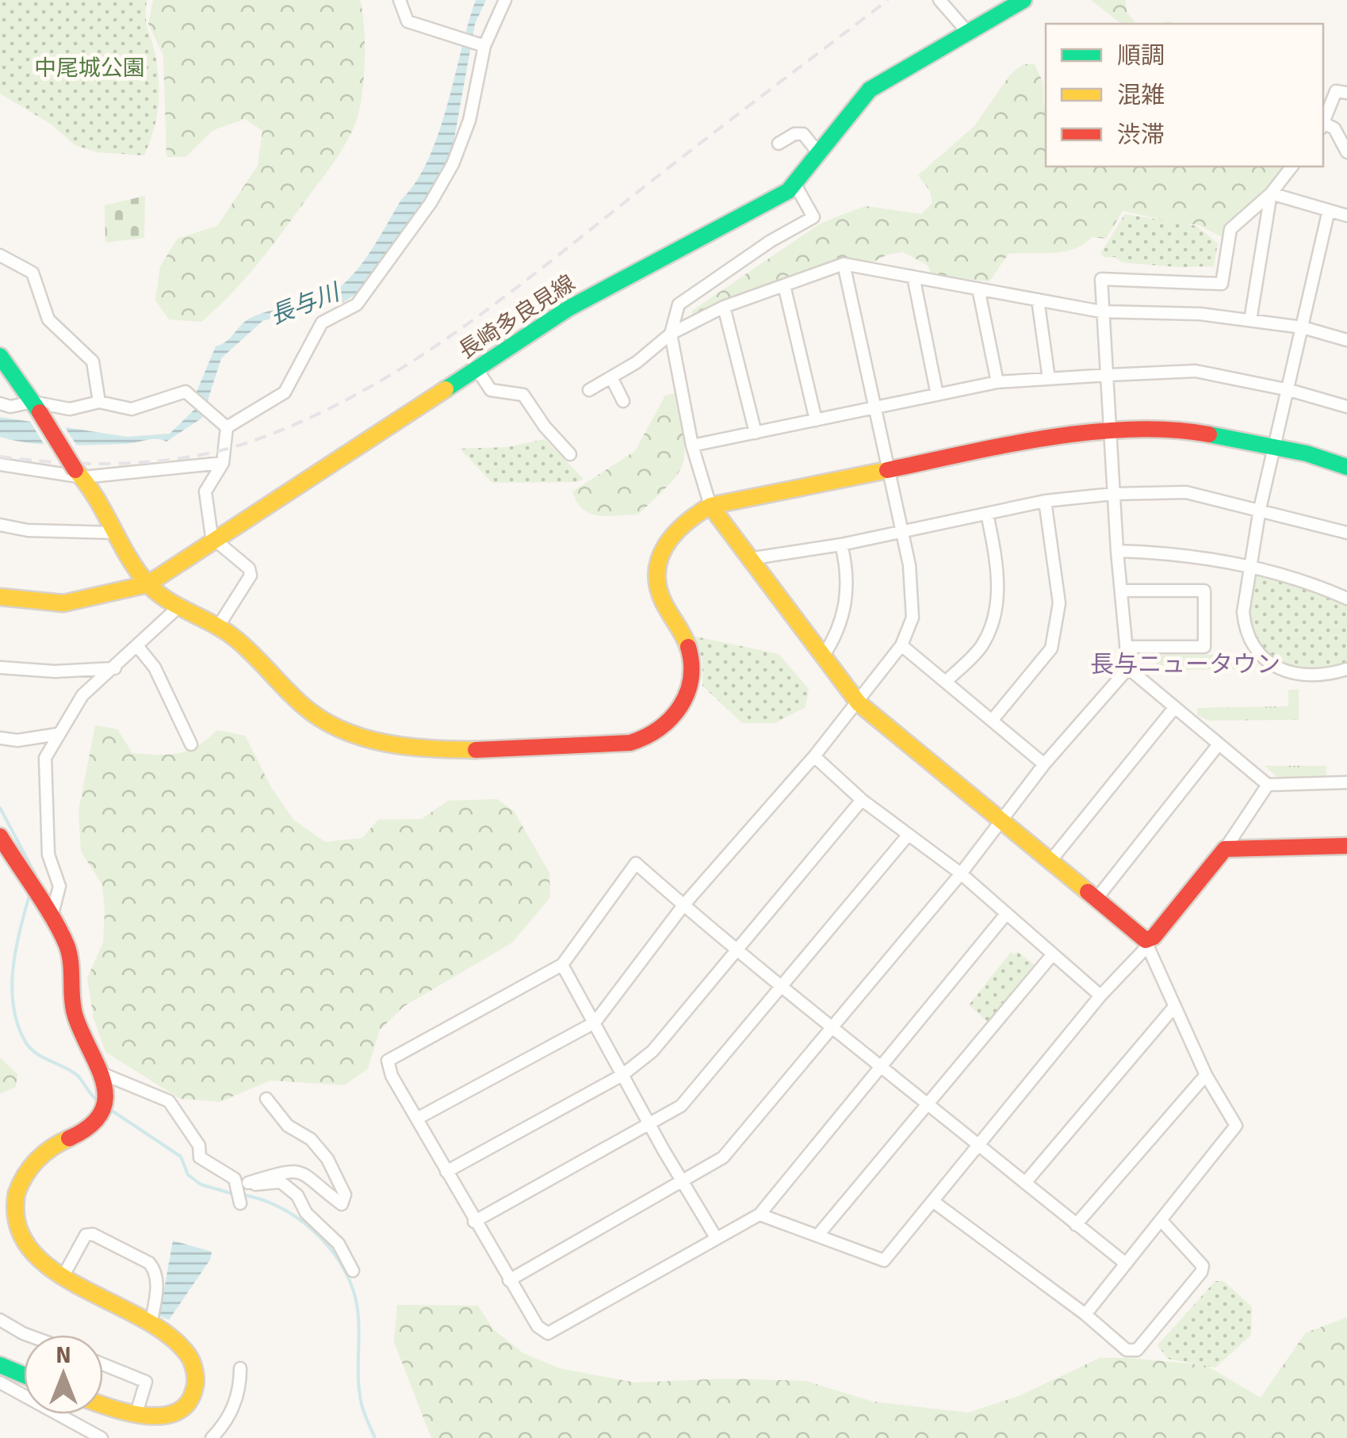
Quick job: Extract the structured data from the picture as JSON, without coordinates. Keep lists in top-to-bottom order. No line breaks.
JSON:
{"streets":{"street":["長崎多良見線"]},"districts":["長与ニュータウン"],"water":["長与川"],"parks":["中尾城公園"],"legend":["順調","混雑","渋滞"],"north":"top"}
